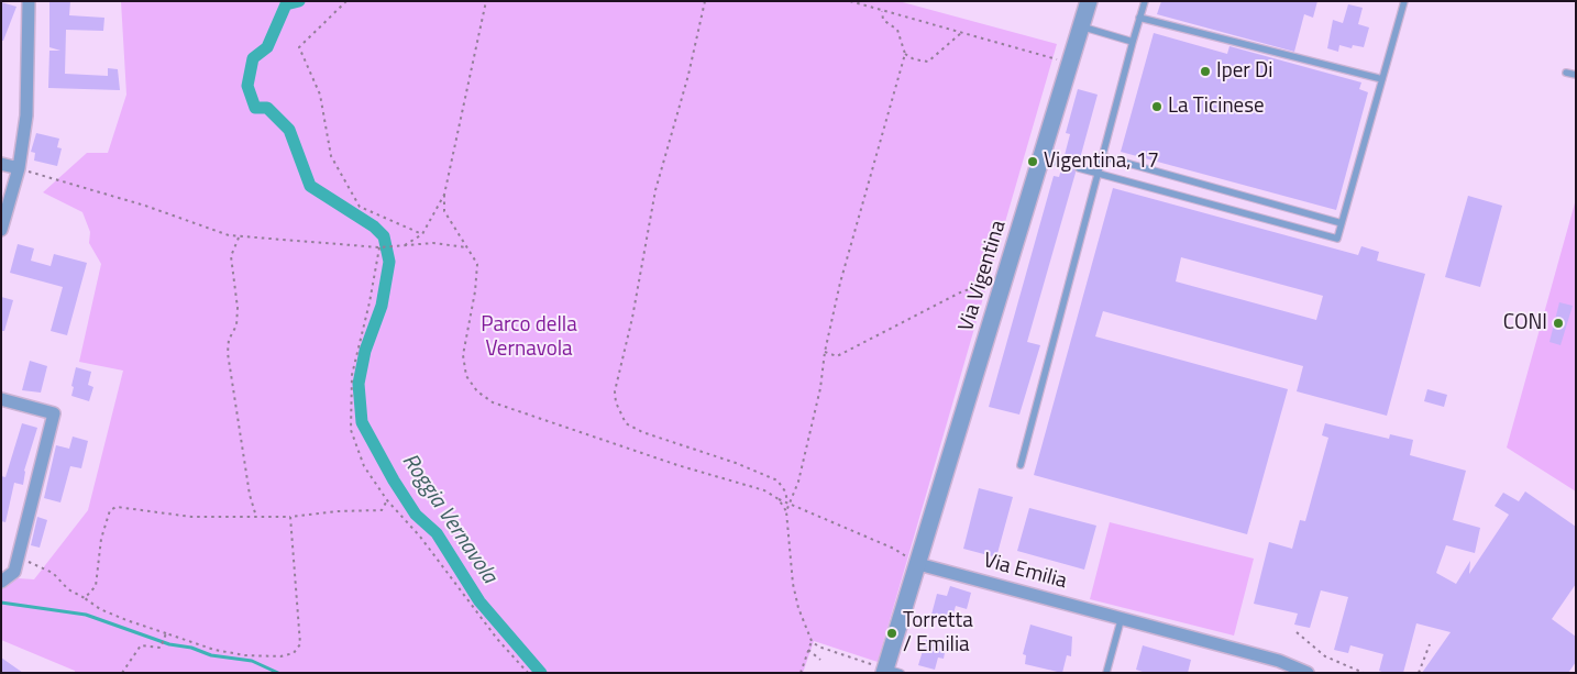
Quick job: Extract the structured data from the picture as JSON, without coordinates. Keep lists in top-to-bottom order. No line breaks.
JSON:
{"streets":{"street":["Via Vigentina","Via Emilia"]},"crossings":[["Via Vigentina","Via Emilia"]],"water":["Roggia Vernavola"],"parks":["Parco della Vernavola"],"places":["Iper Di","La Ticinese","Vigentina, 17","CONI","Torretta / Emilia"]}
